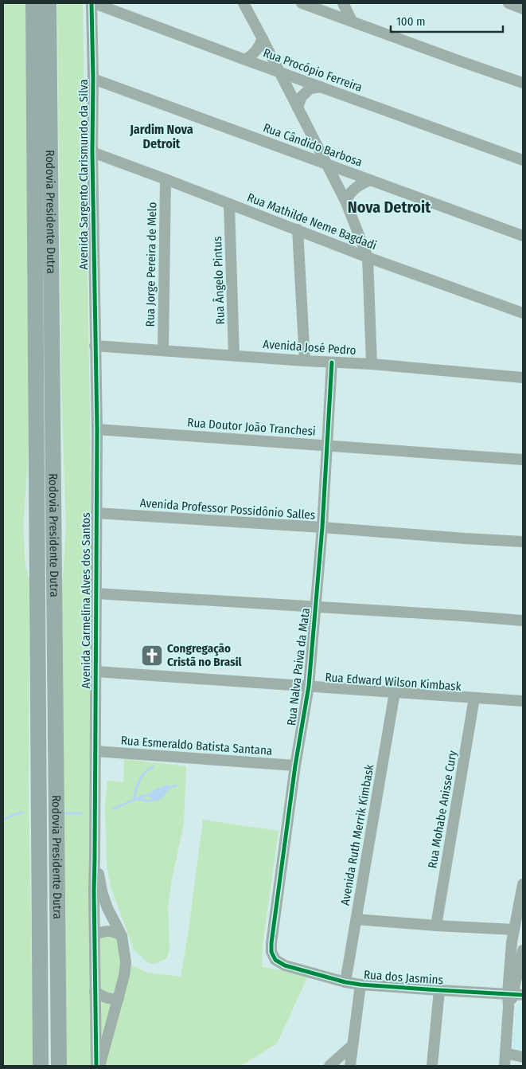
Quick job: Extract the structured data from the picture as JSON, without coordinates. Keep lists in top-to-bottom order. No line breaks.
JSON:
{"streets":{"highway":["Rodovia Presidente Dutra"],"street":["Rua Procópio Ferreira","Rua Cândido Barbosa","Avenida Sargento Clarismundo da Silva","Rua Mathilde Neme Bagdadi","Rua Jorge Pereira de Melo","Rua Ângelo Pintus","Avenida José Pedro","Rua Doutor João Tranchesi","Avenida Professor Possidônio Salles","Avenida Carmelina Alves dos Santos","Rua Nalva Paiva da Mata","Rua Edward Wilson Kimbask","Rua Esmeraldo Batista Santana","Rua Mohabe Anisse Cury","Avenida Ruth Merrik Kimbask","Rua dos Jasmins"]},"crossings":[["Rua Procópio Ferreira","Avenida Sargento Clarismundo da Silva"],["Rua Cândido Barbosa","Avenida Sargento Clarismundo da Silva"],["Avenida Sargento Clarismundo da Silva","Rua Mathilde Neme Bagdadi"],["Avenida Sargento Clarismundo da Silva","Avenida José Pedro"],["Avenida Sargento Clarismundo da Silva","Avenida Carmelina Alves dos Santos"],["Rua Mathilde Neme Bagdadi","Rua Jorge Pereira de Melo"],["Rua Mathilde Neme Bagdadi","Rua Ângelo Pintus"],["Rua Jorge Pereira de Melo","Avenida José Pedro"],["Rua Ângelo Pintus","Avenida José Pedro"],["Avenida José Pedro","Avenida Carmelina Alves dos Santos"],["Avenida José Pedro","Rua Nalva Paiva da Mata"],["Rua Doutor João Tranchesi","Avenida Carmelina Alves dos Santos"],["Rua Doutor João Tranchesi","Rua Nalva Paiva da Mata"],["Avenida Professor Possidônio Salles","Avenida Carmelina Alves dos Santos"],["Avenida Professor Possidônio Salles","Rua Nalva Paiva da Mata"],["Avenida Carmelina Alves dos Santos","Rua Edward Wilson Kimbask"],["Avenida Carmelina Alves dos Santos","Rua Esmeraldo Batista Santana"],["Rua Nalva Paiva da Mata","Rua Edward Wilson Kimbask"],["Rua Nalva Paiva da Mata","Rua Esmeraldo Batista Santana"],["Rua Nalva Paiva da Mata","Rua dos Jasmins"],["Rua Edward Wilson Kimbask","Rua Mohabe Anisse Cury"],["Rua Edward Wilson Kimbask","Avenida Ruth Merrik Kimbask"],["Avenida Ruth Merrik Kimbask","Rua dos Jasmins"]],"districts":["Jardim Nova Detroit","Nova Detroit"],"places":{"church":["Congregação Cristã no Brasil"]},"scale_bar":"100 m"}
